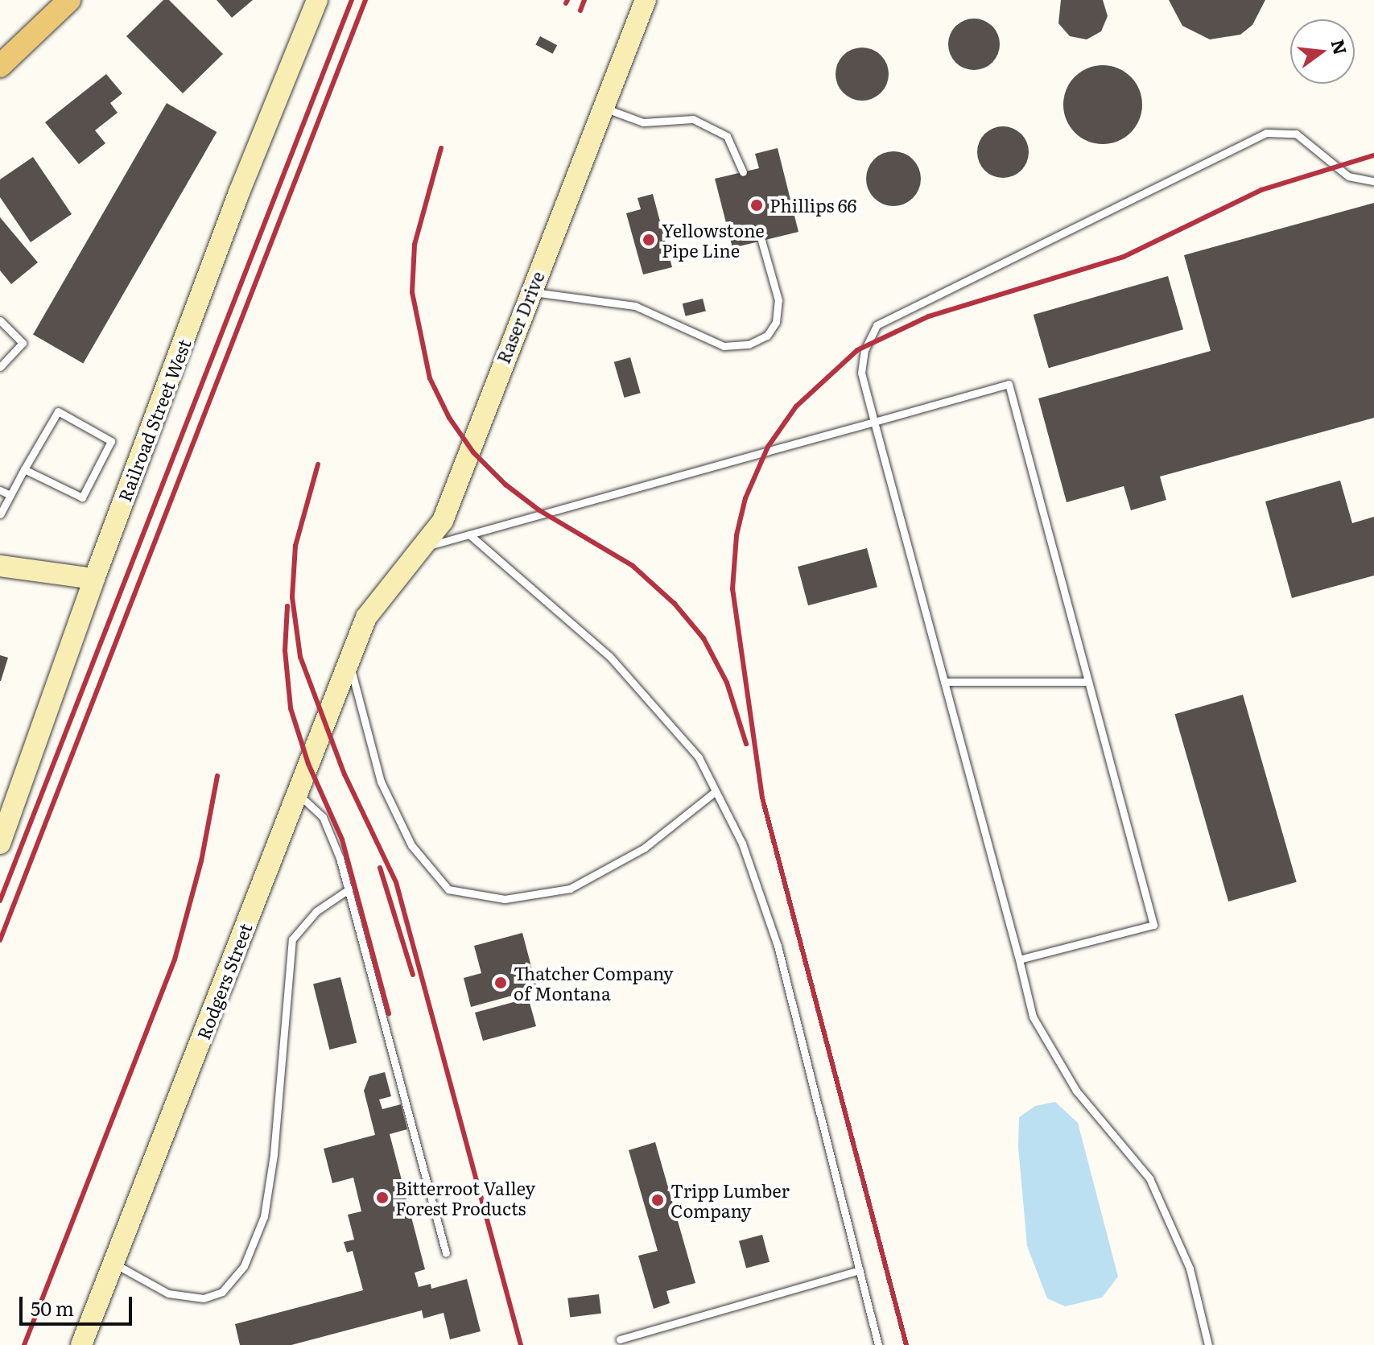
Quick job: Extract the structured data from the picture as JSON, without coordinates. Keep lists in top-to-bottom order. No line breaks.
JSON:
{"streets":{"street":["Raser Drive","Railroad Street West","Rodgers Street"]},"crossings":[["Raser Drive","Rodgers Street"]],"places":["Phillips 66","Yellowstone Pipe Line","Thatcher Company of Montana","Bitterroot Valley Forest Products","Tripp Lumber Company"],"scale_bar":"50 m","north":"right"}
